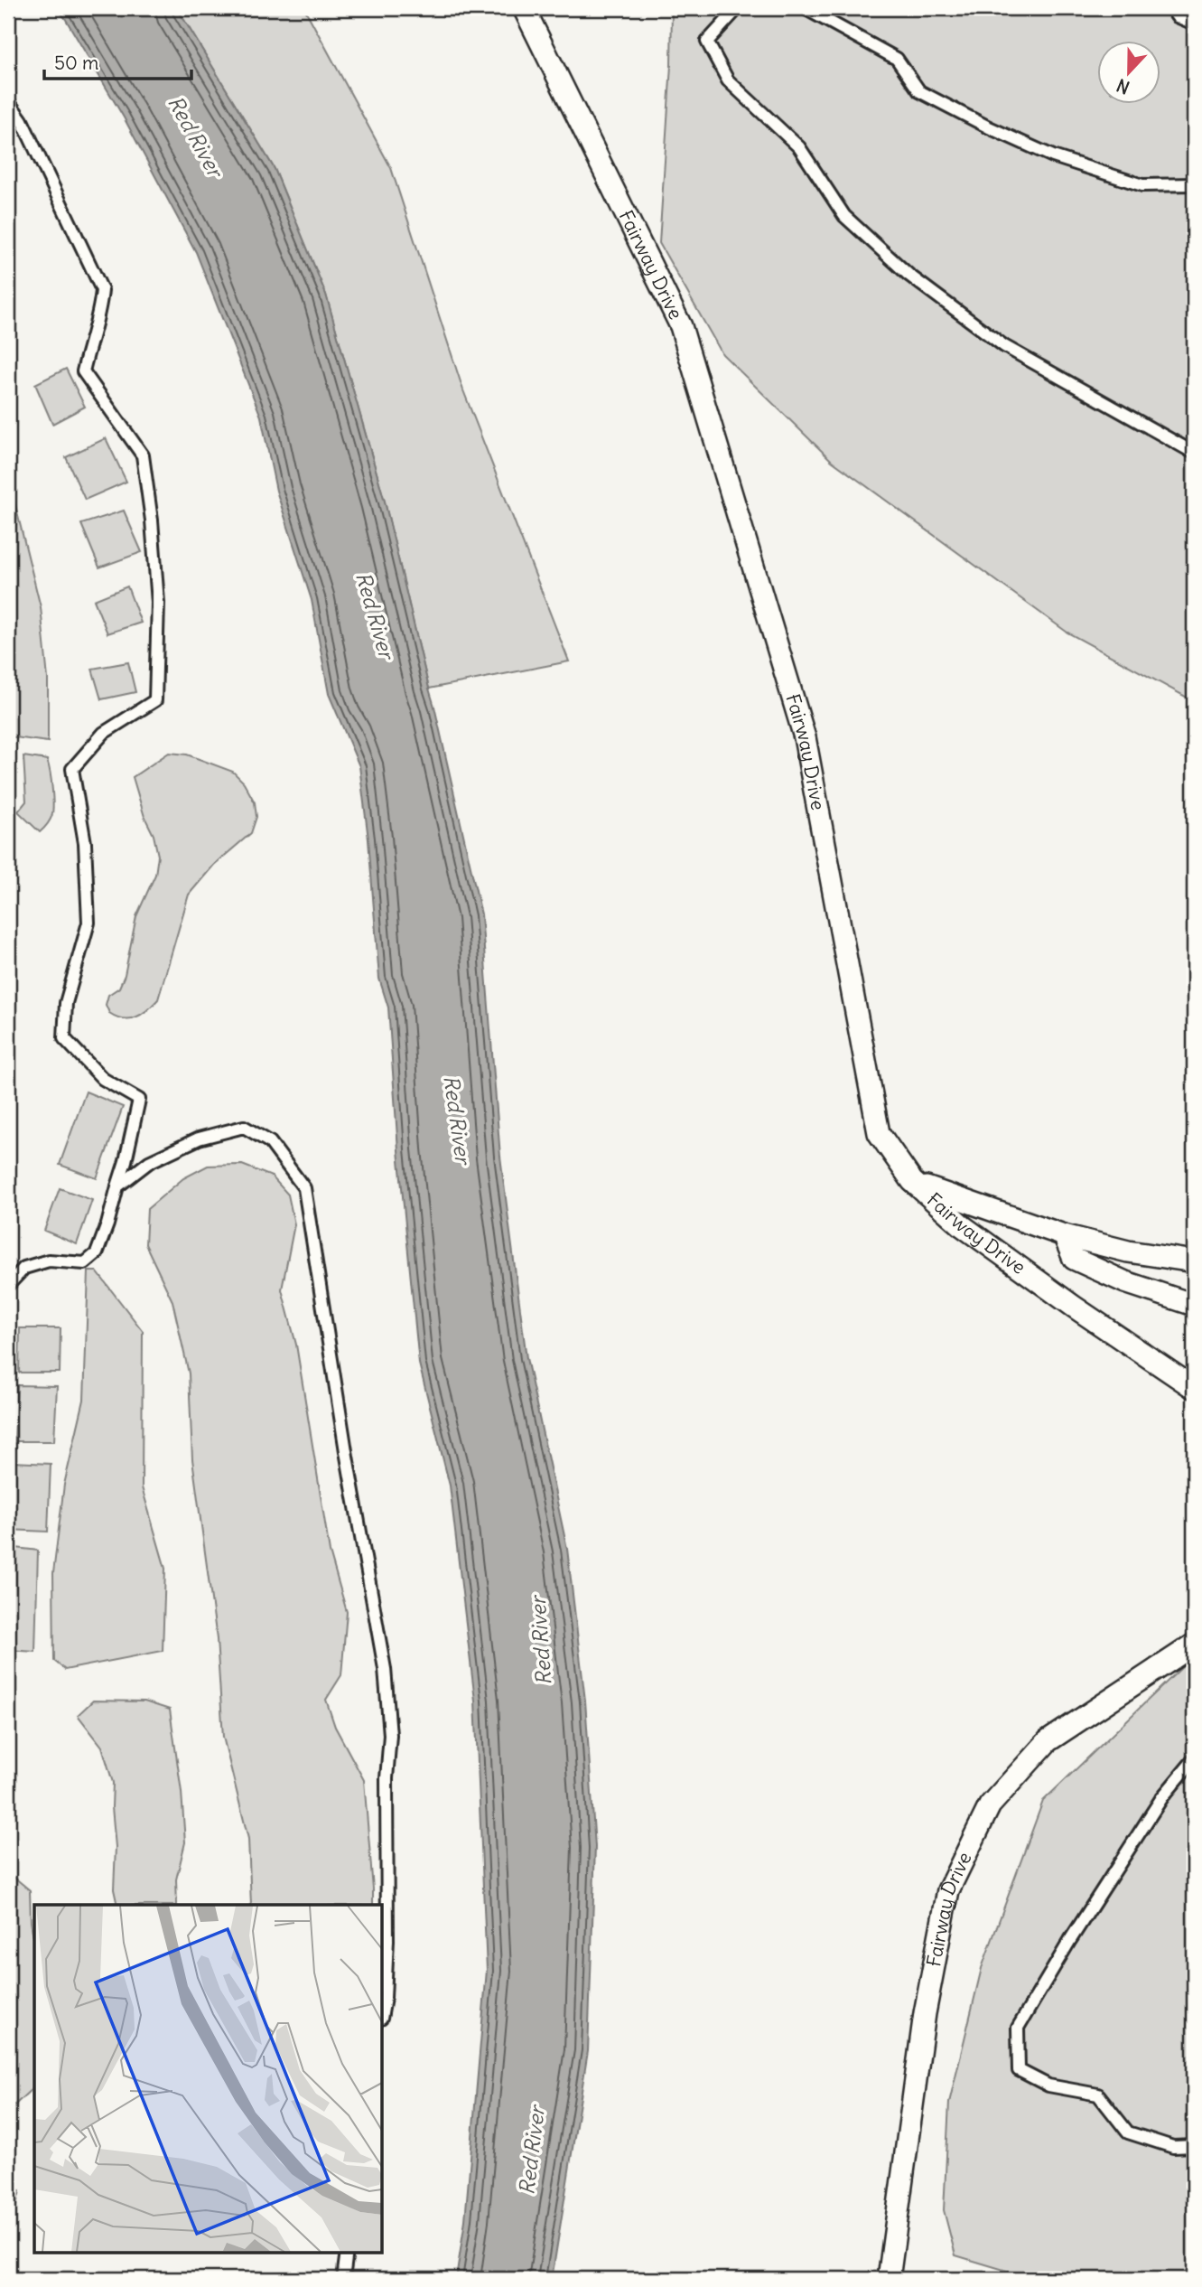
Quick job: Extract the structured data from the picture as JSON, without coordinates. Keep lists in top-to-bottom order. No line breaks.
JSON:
{"streets":{"street":["Fairway Drive"]},"water":["Red River"],"scale_bar":"50 m","north":"bottom"}
